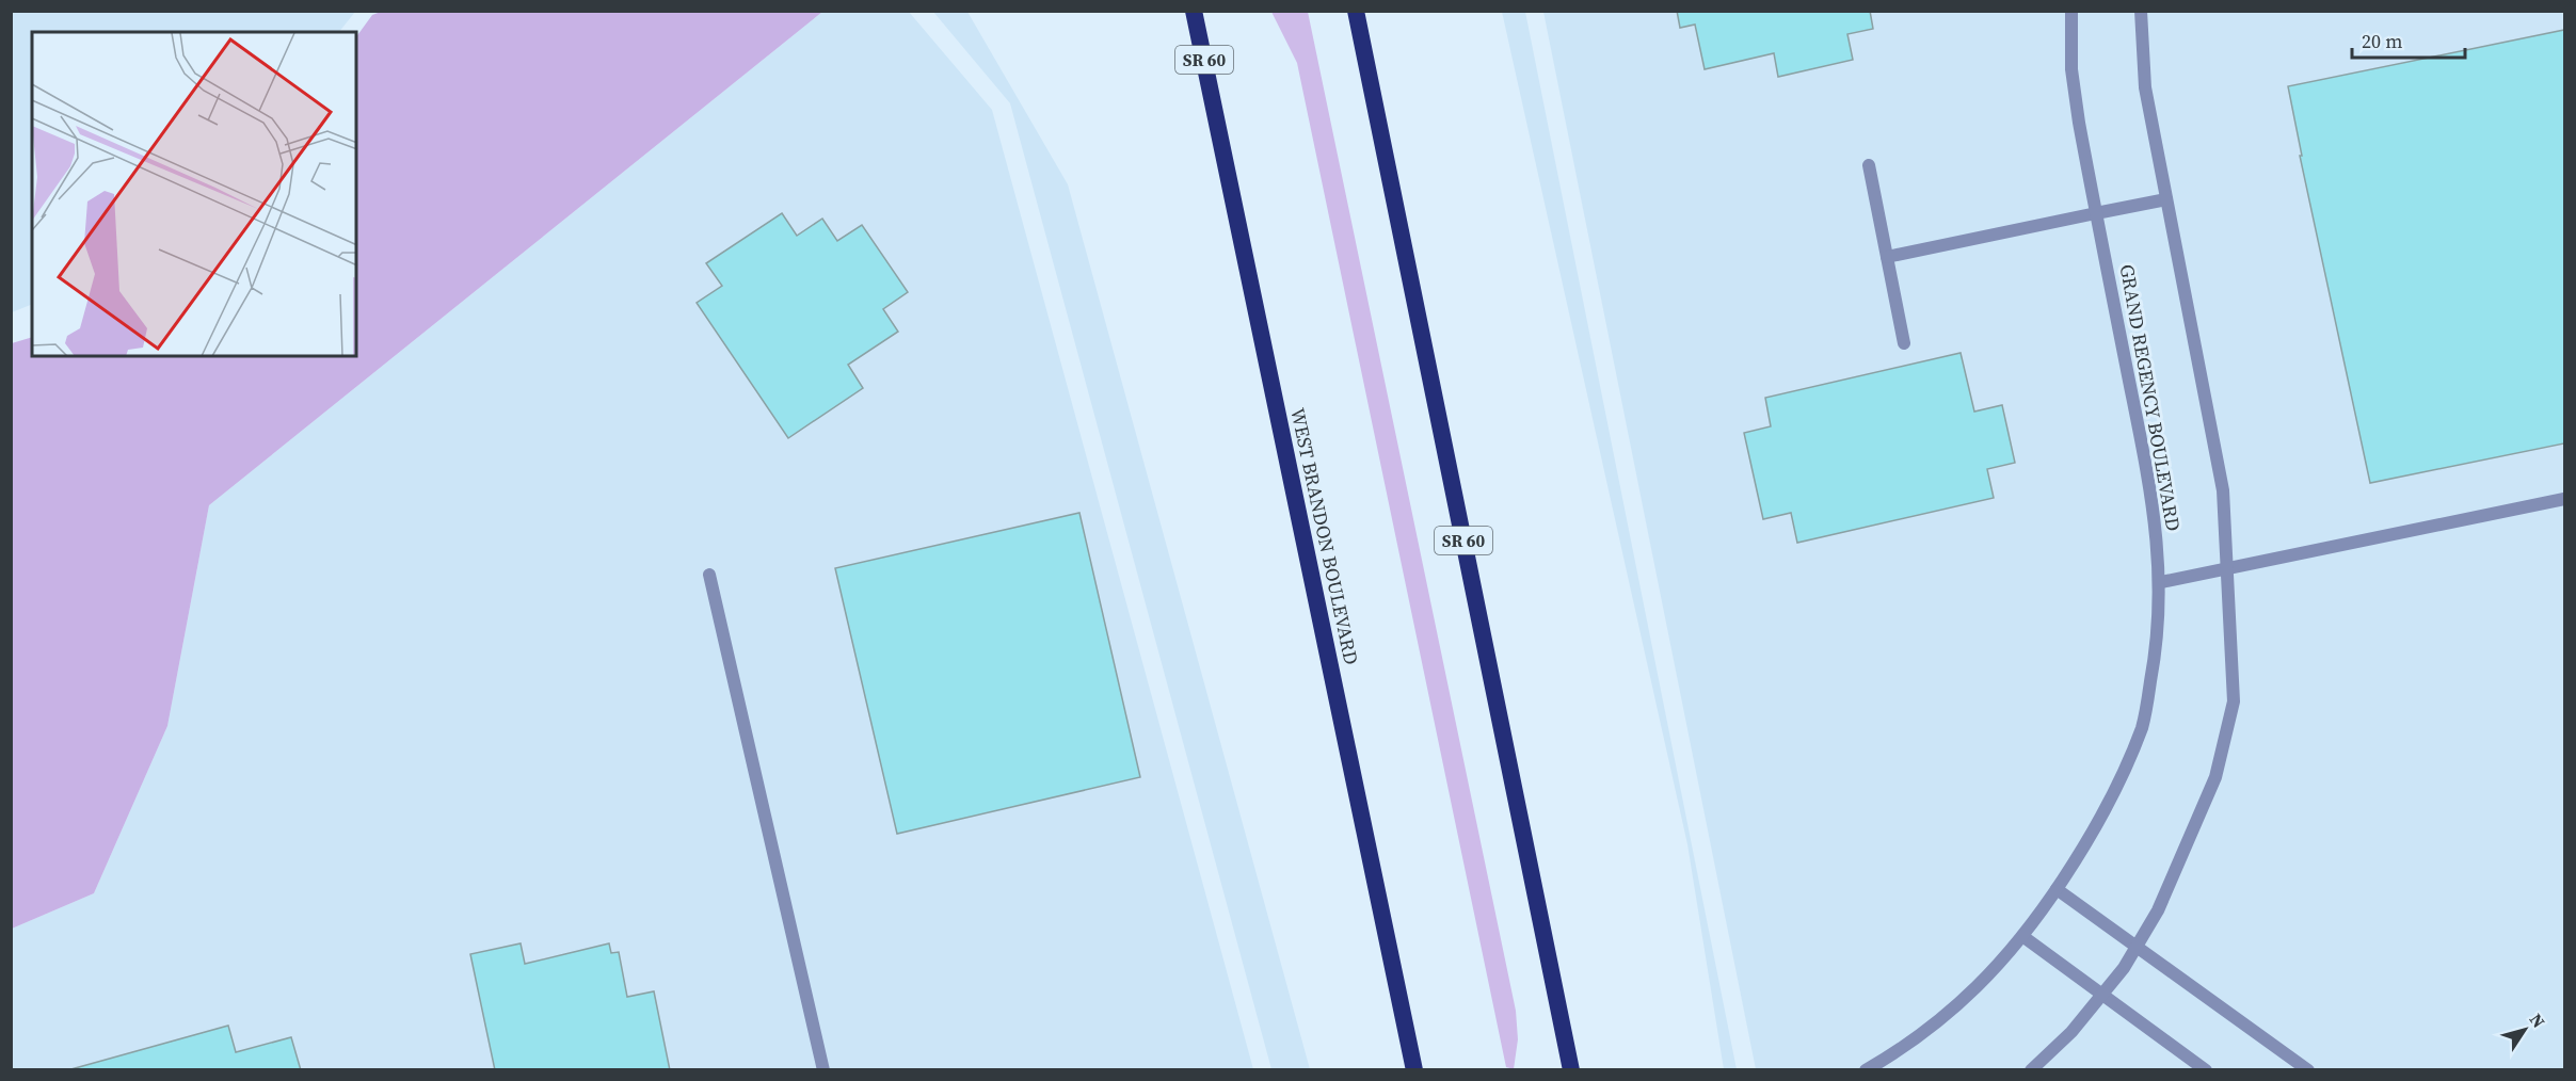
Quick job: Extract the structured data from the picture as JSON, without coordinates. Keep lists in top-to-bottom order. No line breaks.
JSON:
{"streets":{"highway":["SR 60","WEST BRANDON BOULEVARD"],"street":["GRAND REGENCY BOULEVARD"]},"scale_bar":"20 m","north":"top right"}
